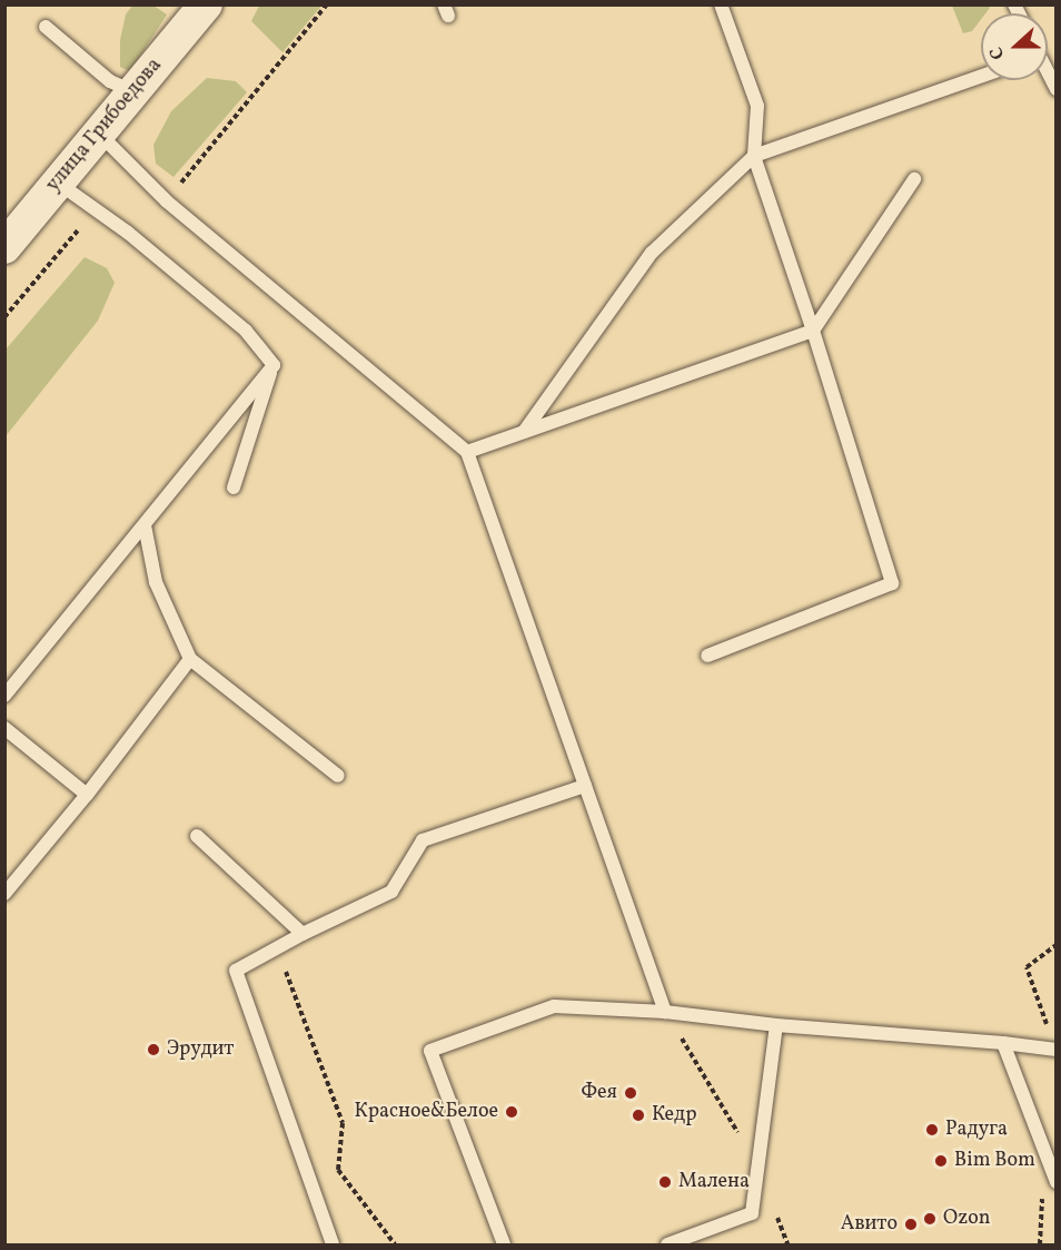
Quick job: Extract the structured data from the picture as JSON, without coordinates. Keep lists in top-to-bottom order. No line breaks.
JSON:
{"streets":{"street":["улица Грибоедова"]},"places":["Эрудит","Фея","Красное&Белое","Кедр","Радуга","Bim Bom","Малена","Ozon","Авито"],"north":"left"}
